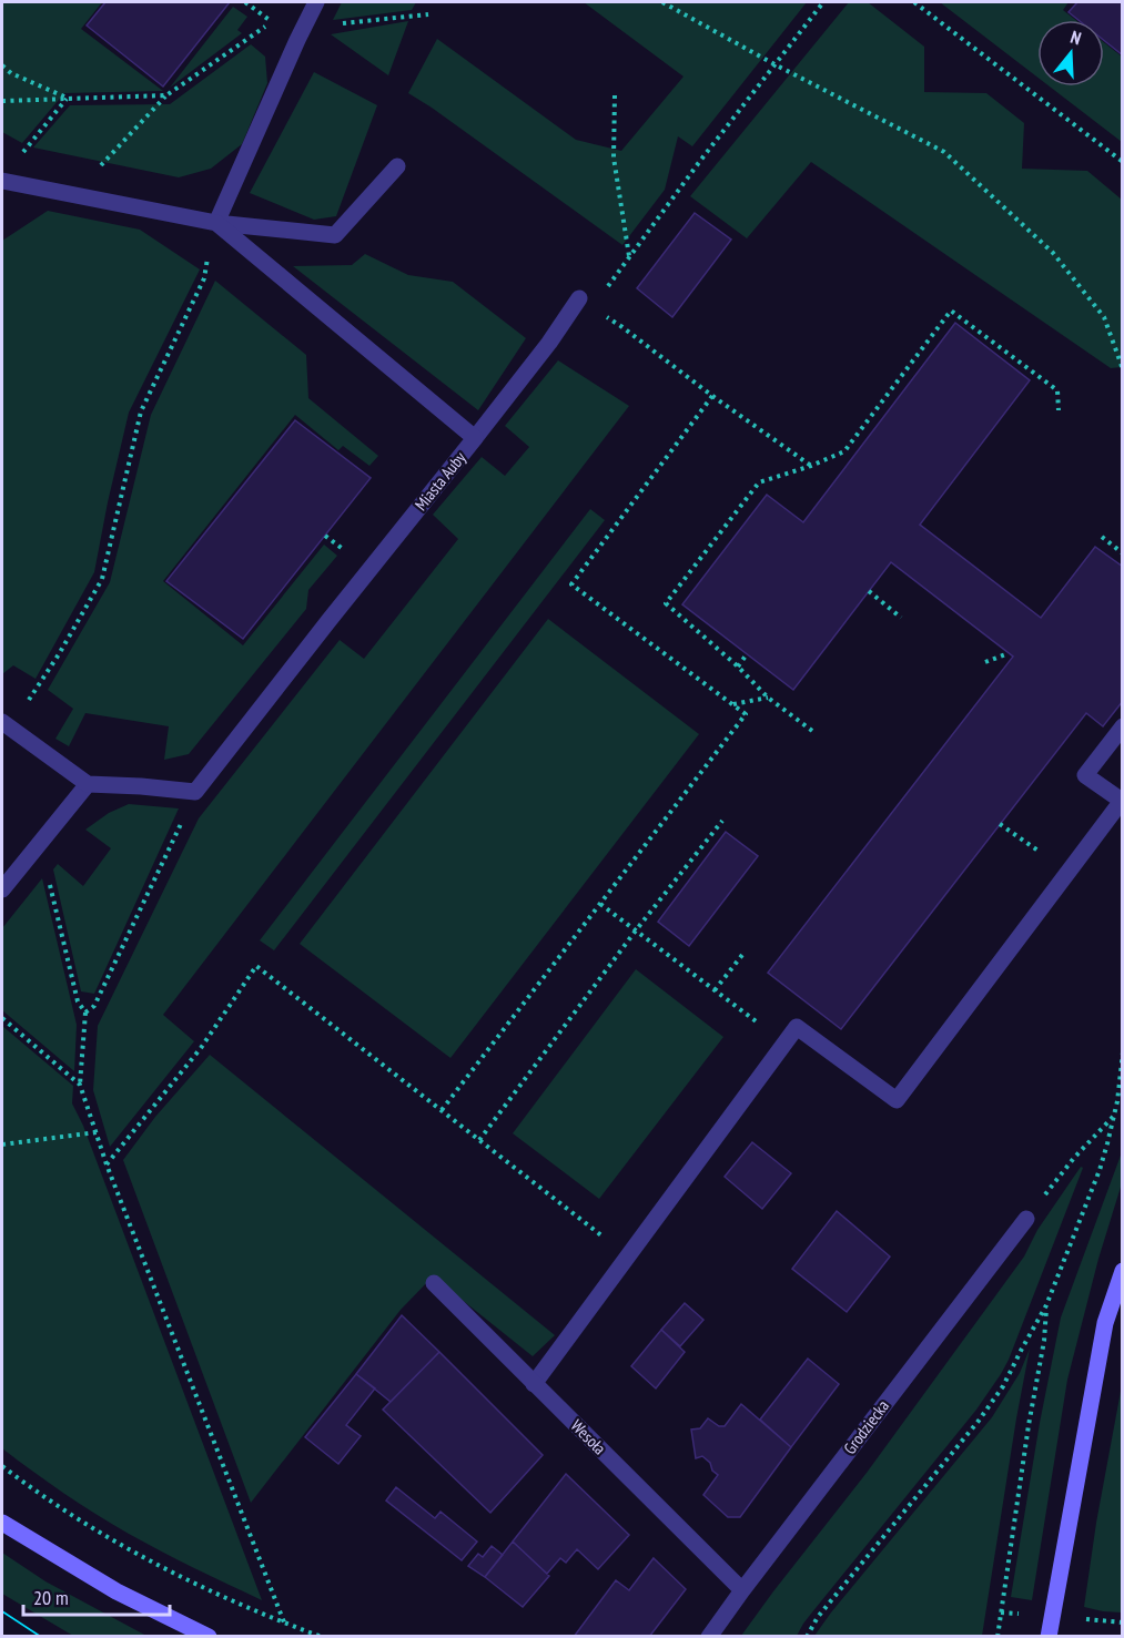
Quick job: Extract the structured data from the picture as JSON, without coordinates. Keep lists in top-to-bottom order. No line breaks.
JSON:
{"streets":{"street":["Miasta Auby","Grodziecka","Wesoła"]},"crossings":[["Grodziecka","Wesoła"]],"scale_bar":"20 m","north":"top"}
